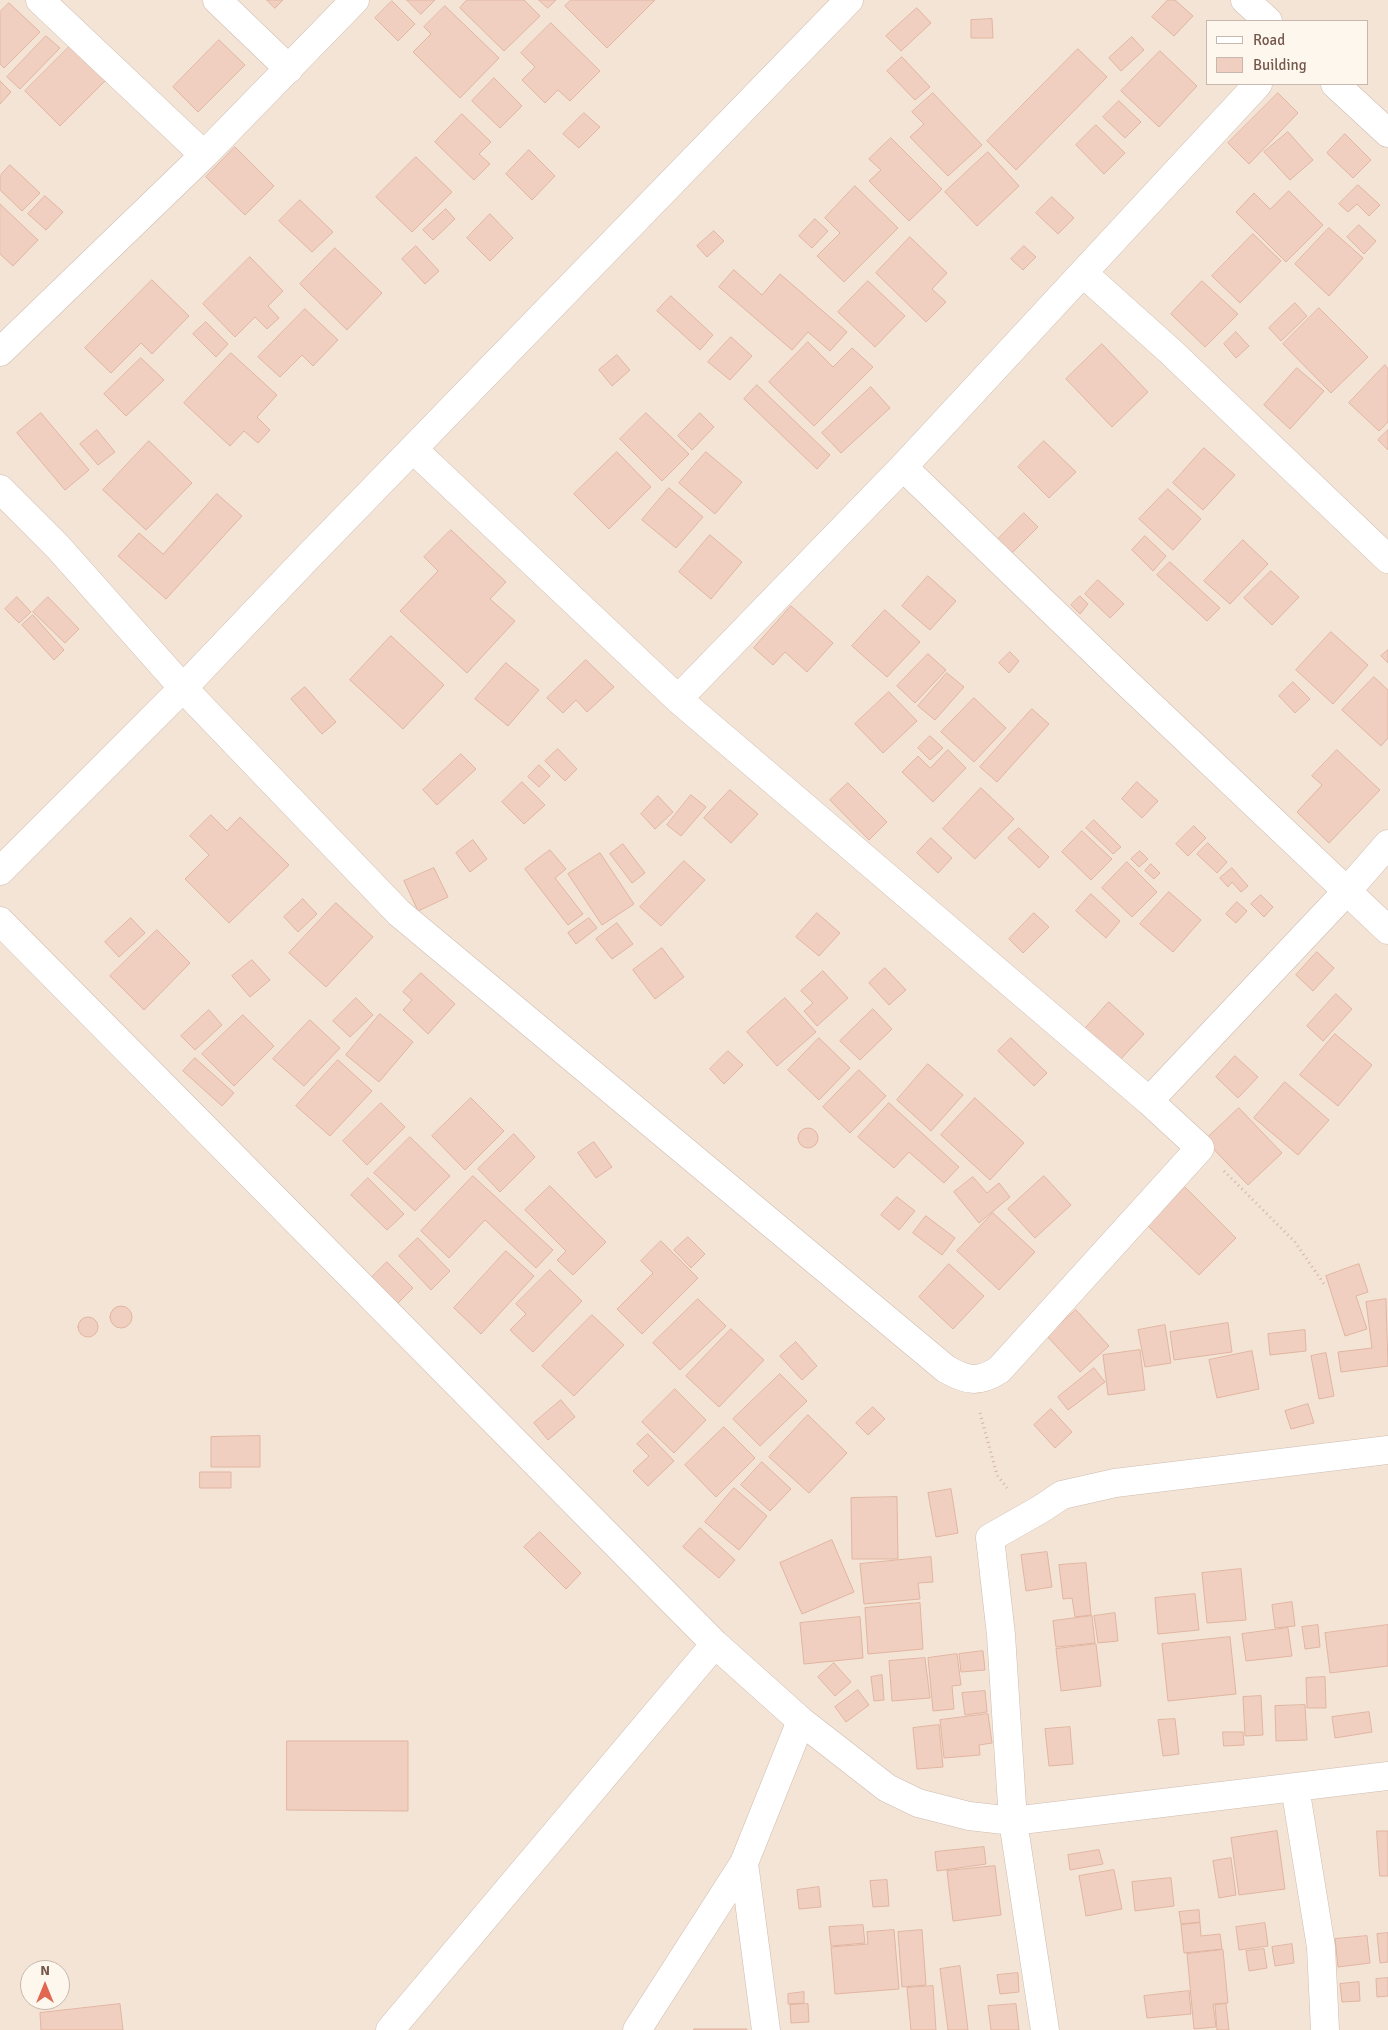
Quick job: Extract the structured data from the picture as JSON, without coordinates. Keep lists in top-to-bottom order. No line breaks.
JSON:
{"legend":["Road","Building"],"north":"top"}
